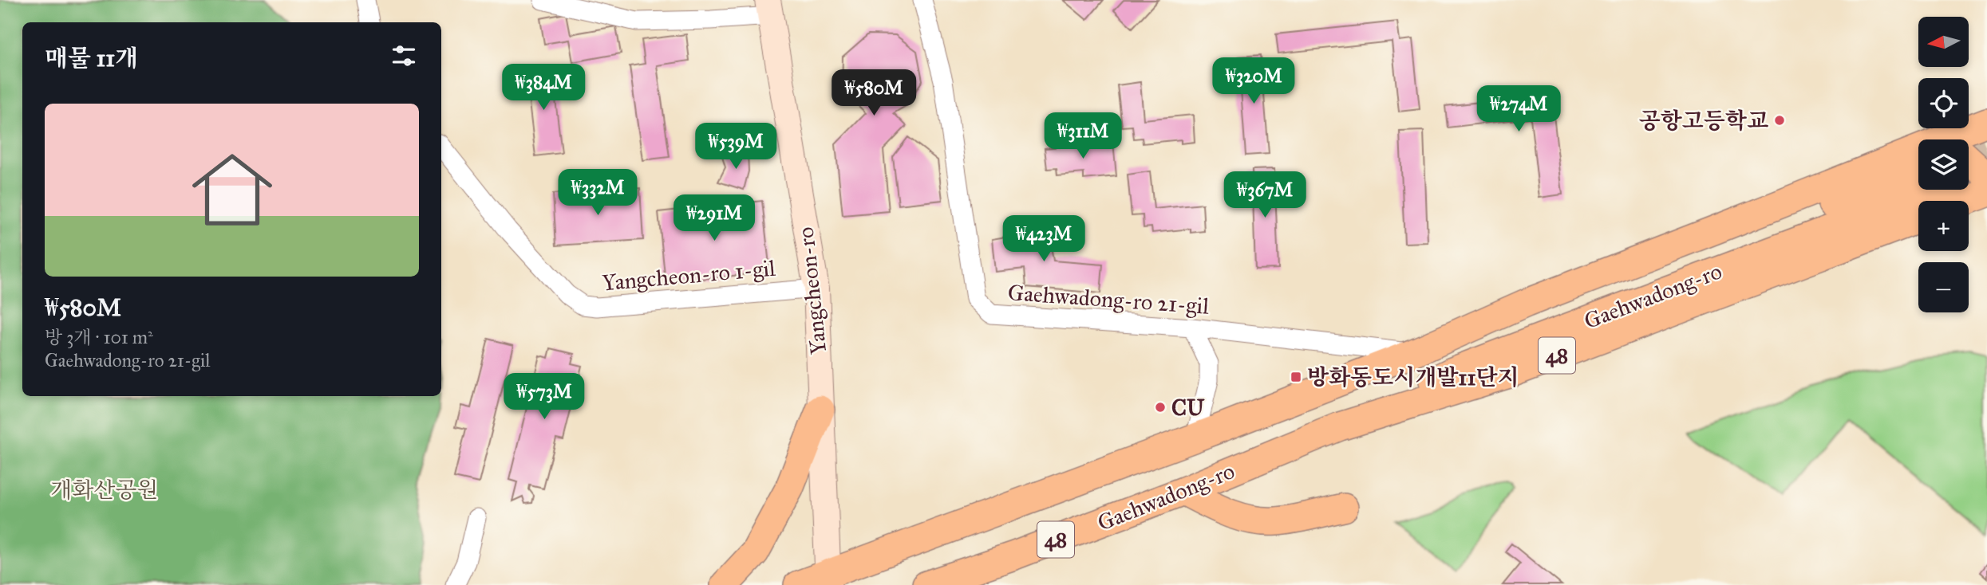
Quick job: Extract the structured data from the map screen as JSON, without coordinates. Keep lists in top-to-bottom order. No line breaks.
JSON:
{"streets":{"main road":["Yangcheon-ro","Gaehwadong-ro","48"],"street":["Yangcheon-ro 1-gil","Gaehwadong-ro 21-gil"]},"crossings":[["Yangcheon-ro 1-gil","Yangcheon-ro"],["Yangcheon-ro","Gaehwadong-ro"],["Gaehwadong-ro","Gaehwadong-ro 21-gil"]],"parks":["개화산공원"],"places":{"other":["공항고등학교","CU"],"transit":["방화동도시개발11단지"]},"north":"left","page":{"map_buttons":["+","−"],"heading":"매물 11개","price":["₩320M","₩384M","₩580M","₩274M","₩311M","₩539M","₩332M","₩367M","₩291M","₩423M","₩573M"],"list":[{"name":"₩580M","note":"방 3개 · 101 m² · Gaehwadong-ro 21-gil"}]}}
